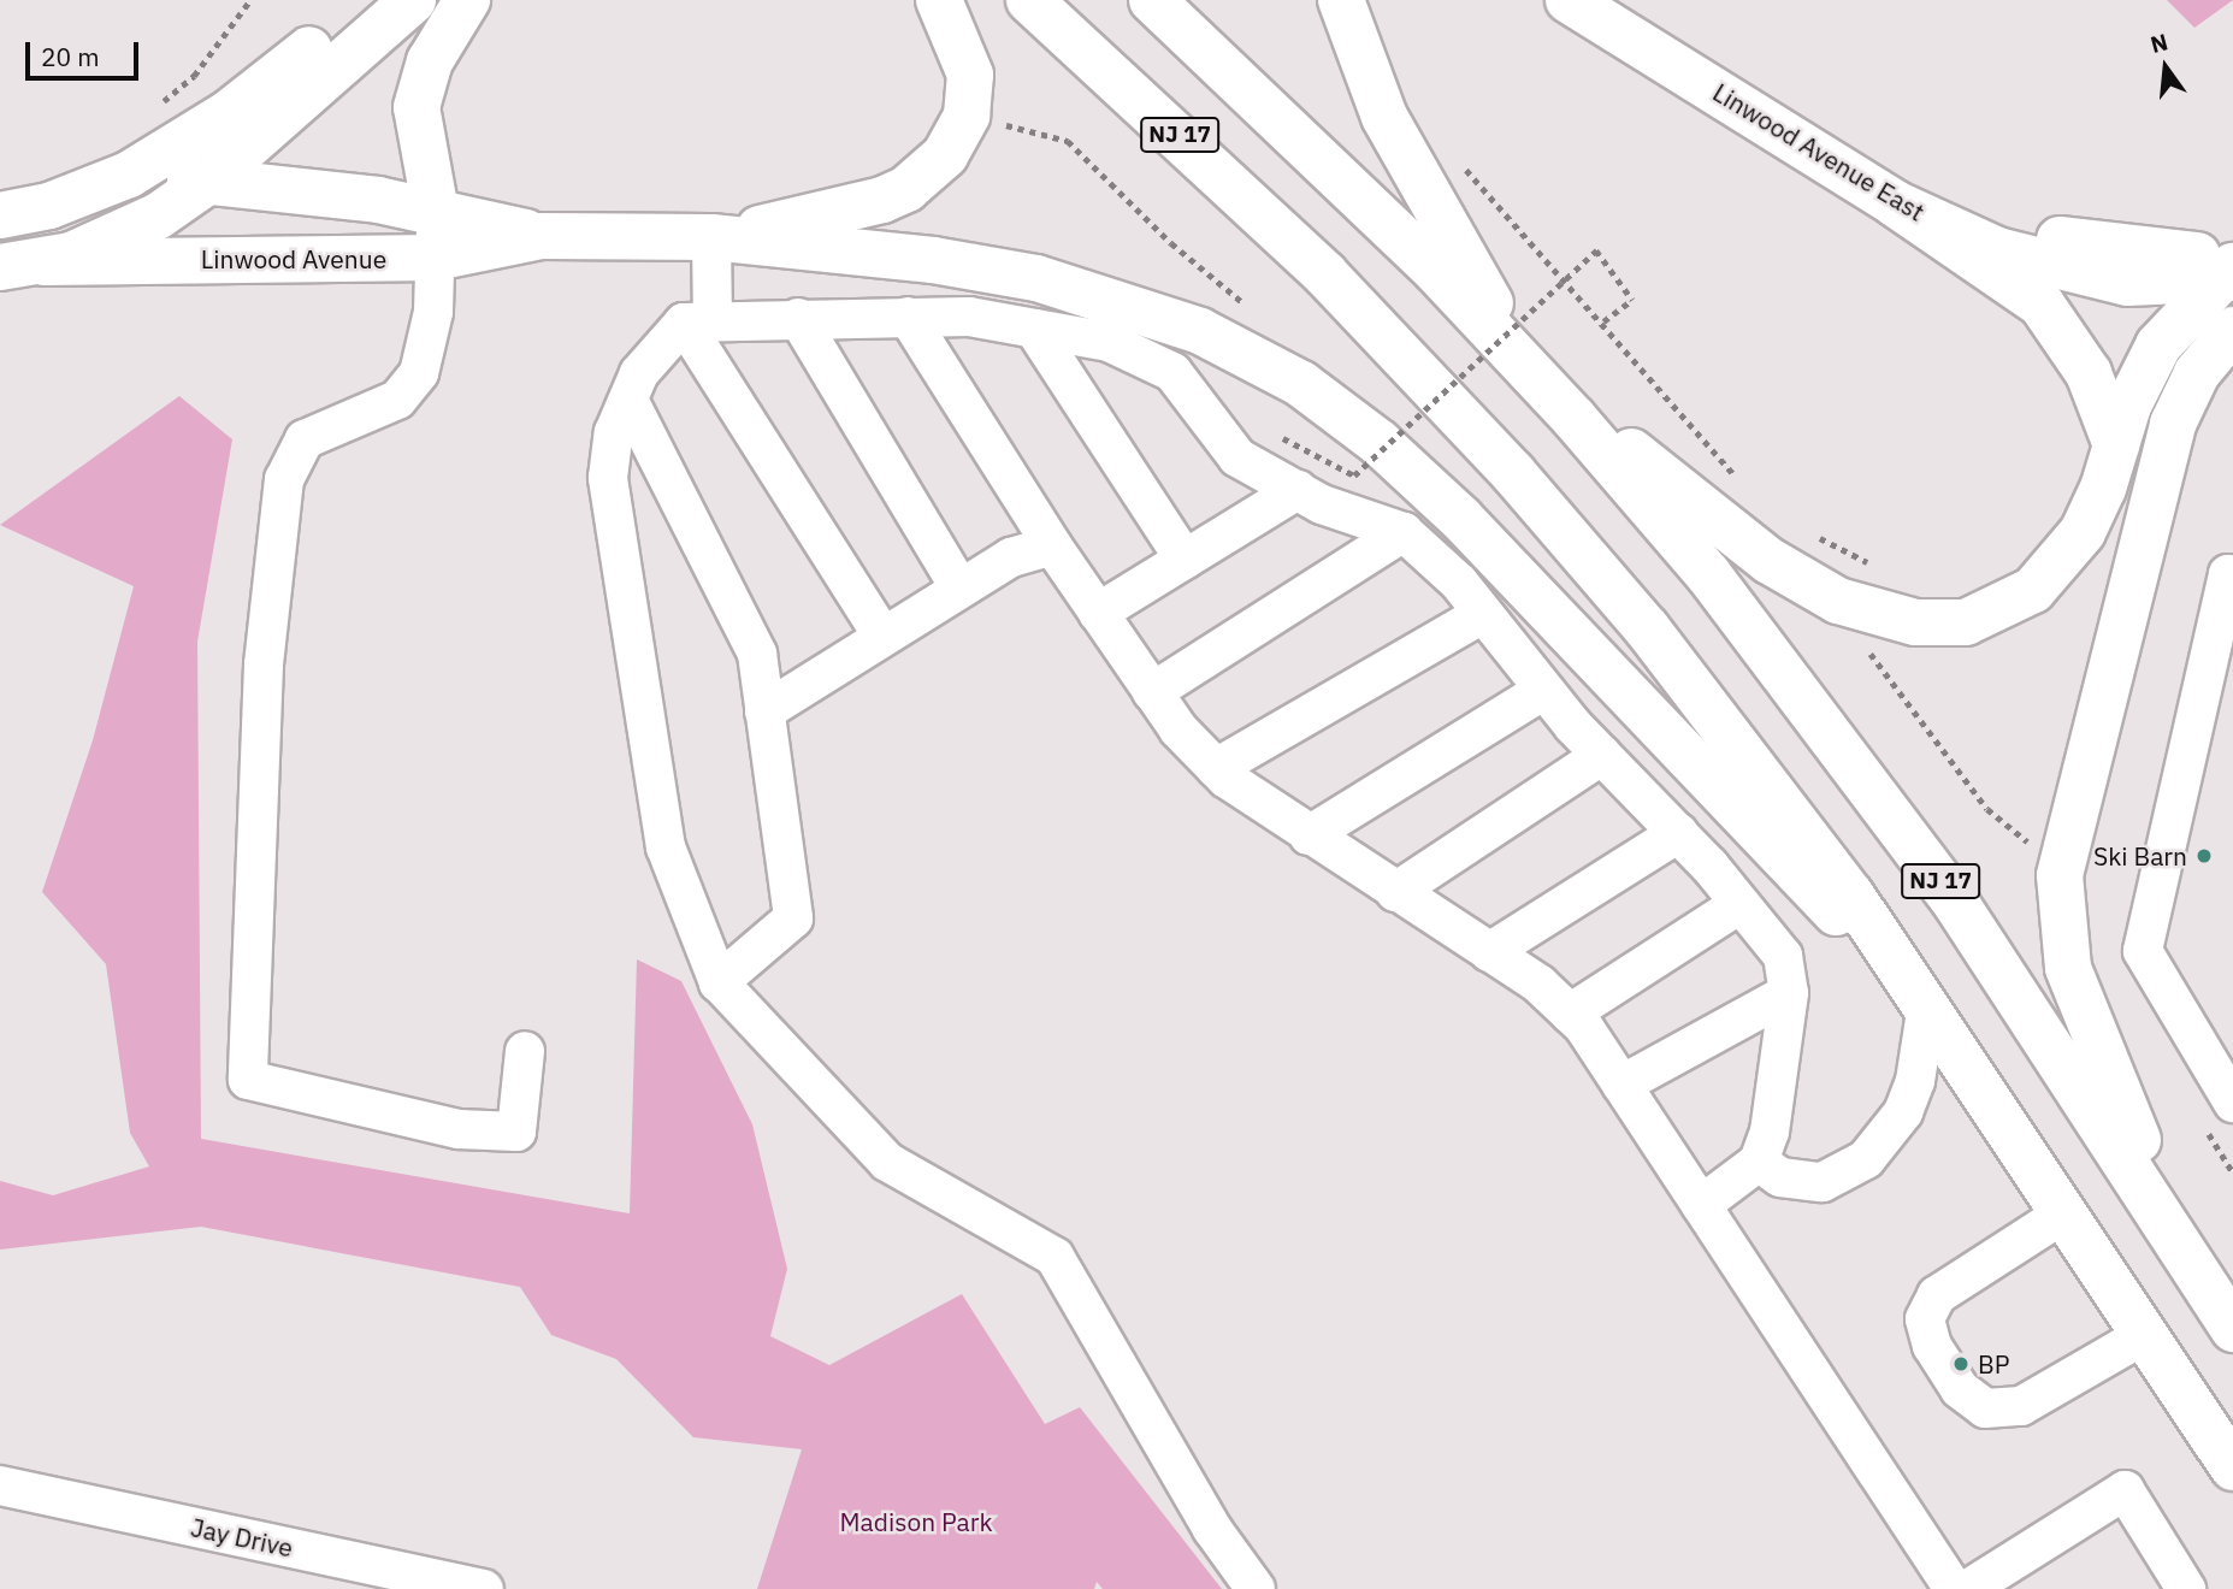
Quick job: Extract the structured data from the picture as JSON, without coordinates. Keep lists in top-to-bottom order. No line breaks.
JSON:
{"streets":{"main road":["NJ 17","Linwood Avenue East","Linwood Avenue"],"street":["Jay Drive"]},"parks":["Madison Park"],"places":["Ski Barn","BP"],"scale_bar":"20 m","north":"top"}
